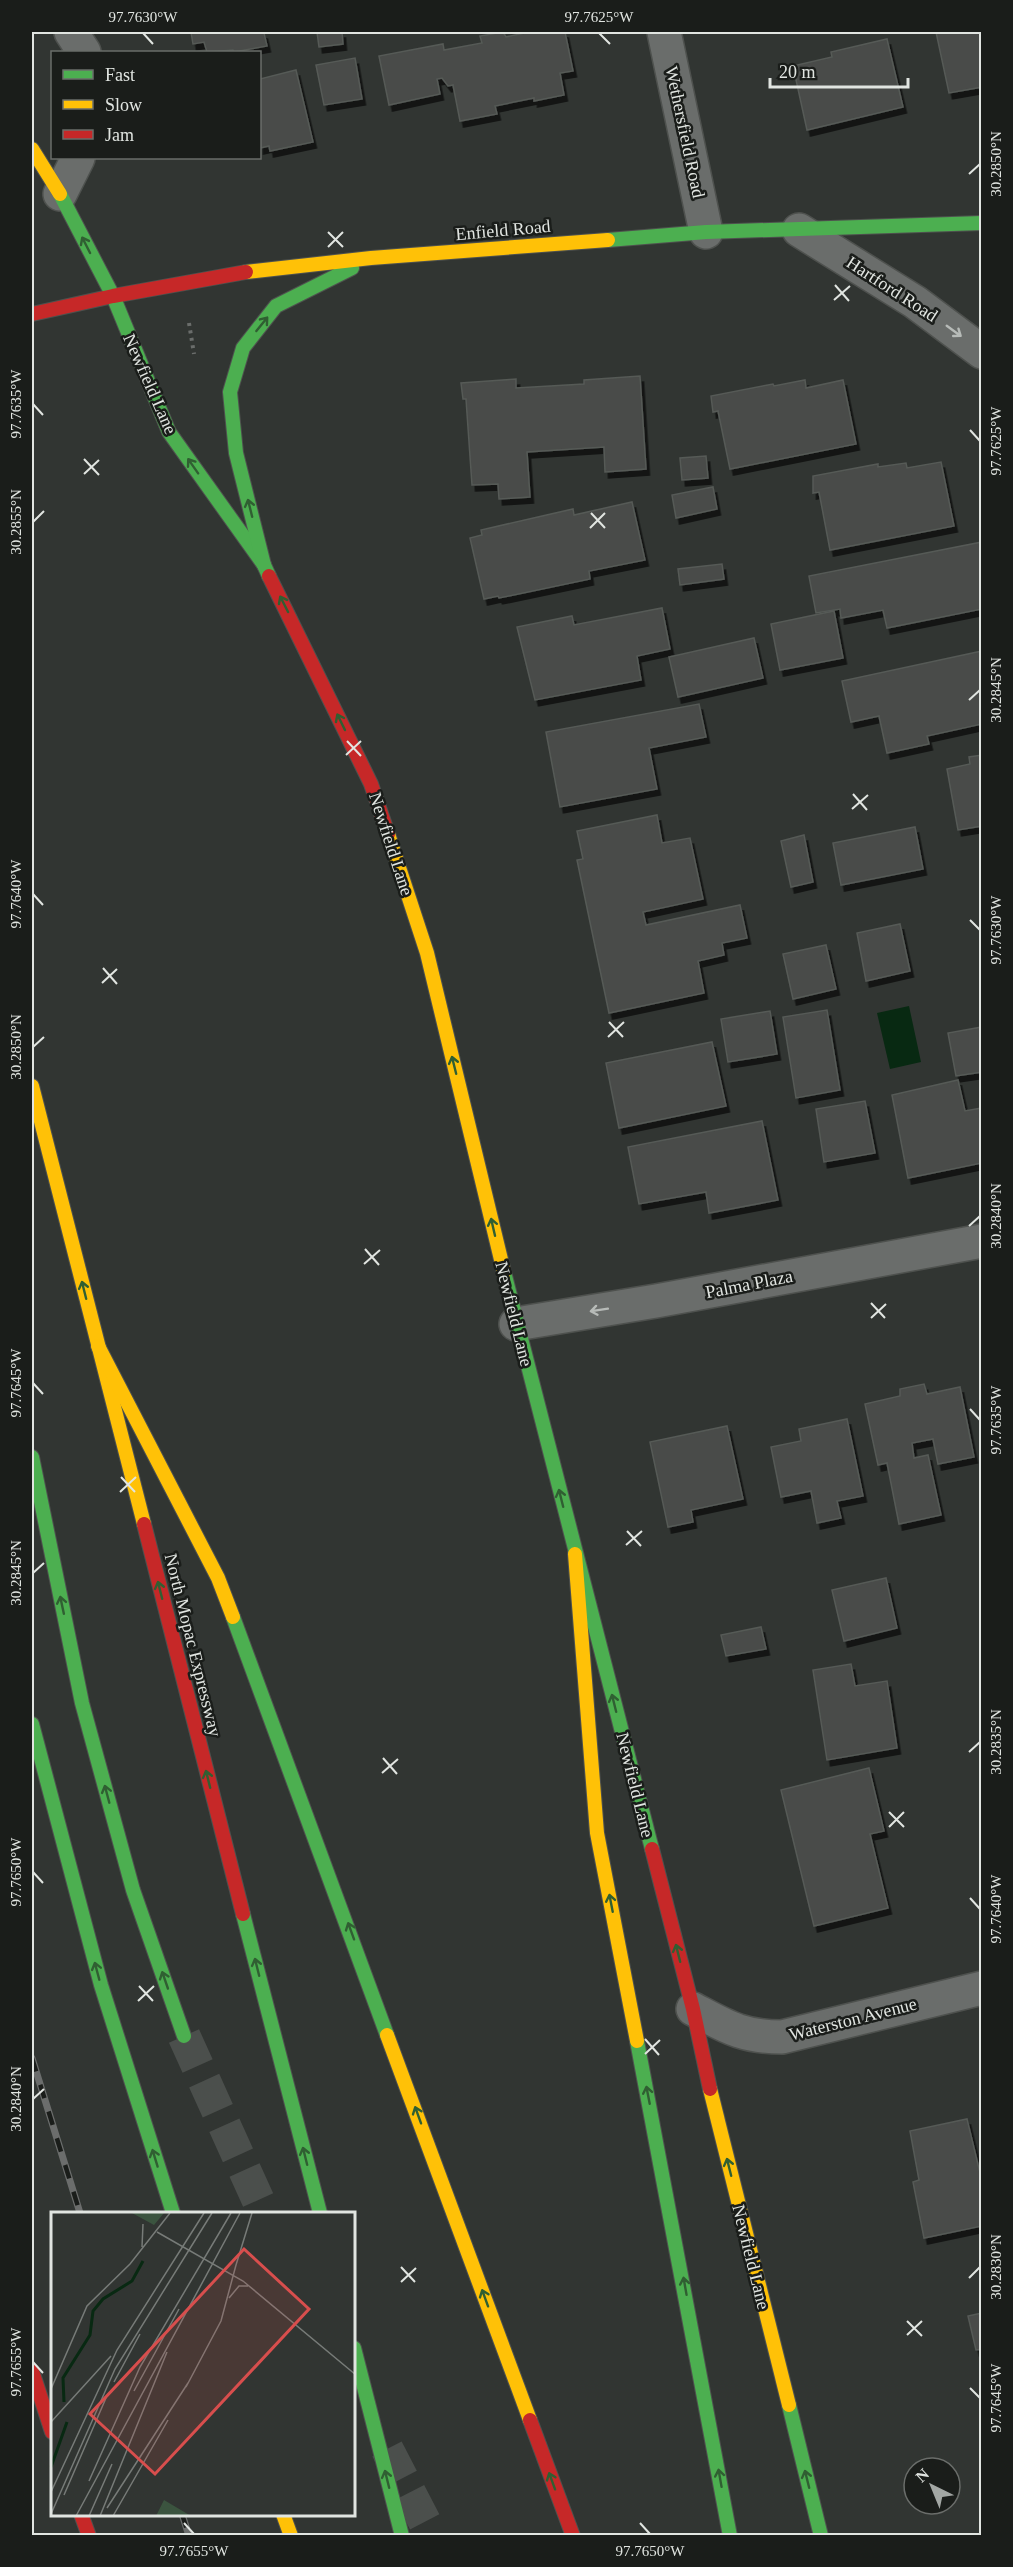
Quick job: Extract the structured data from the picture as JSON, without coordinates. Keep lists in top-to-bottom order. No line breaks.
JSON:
{"streets":{"main road":["Enfield Road","Newfield Lane","North Mopac Expressway"],"street":["Wethersfield Road","Hartford Road","Palma Plaza","Waterston Avenue"]},"crossings":[["Wethersfield Road","Enfield Road"],["Enfield Road","Hartford Road"],["Enfield Road","Newfield Lane"],["Newfield Lane","Palma Plaza"],["Newfield Lane","Waterston Avenue"]],"one_way":["Hartford Road","Palma Plaza"],"legend":["Fast","Slow","Jam"],"scale_bar":"20 m","north":"top left","coordinates":["97.7630°W","97.7625°W","30.2850°N","97.7635°W","30.2855°N","30.2845°N","97.7640°W","30.2840°N","97.7645°W","30.2835°N","97.7650°W","30.2830°N","97.7655°W"]}
